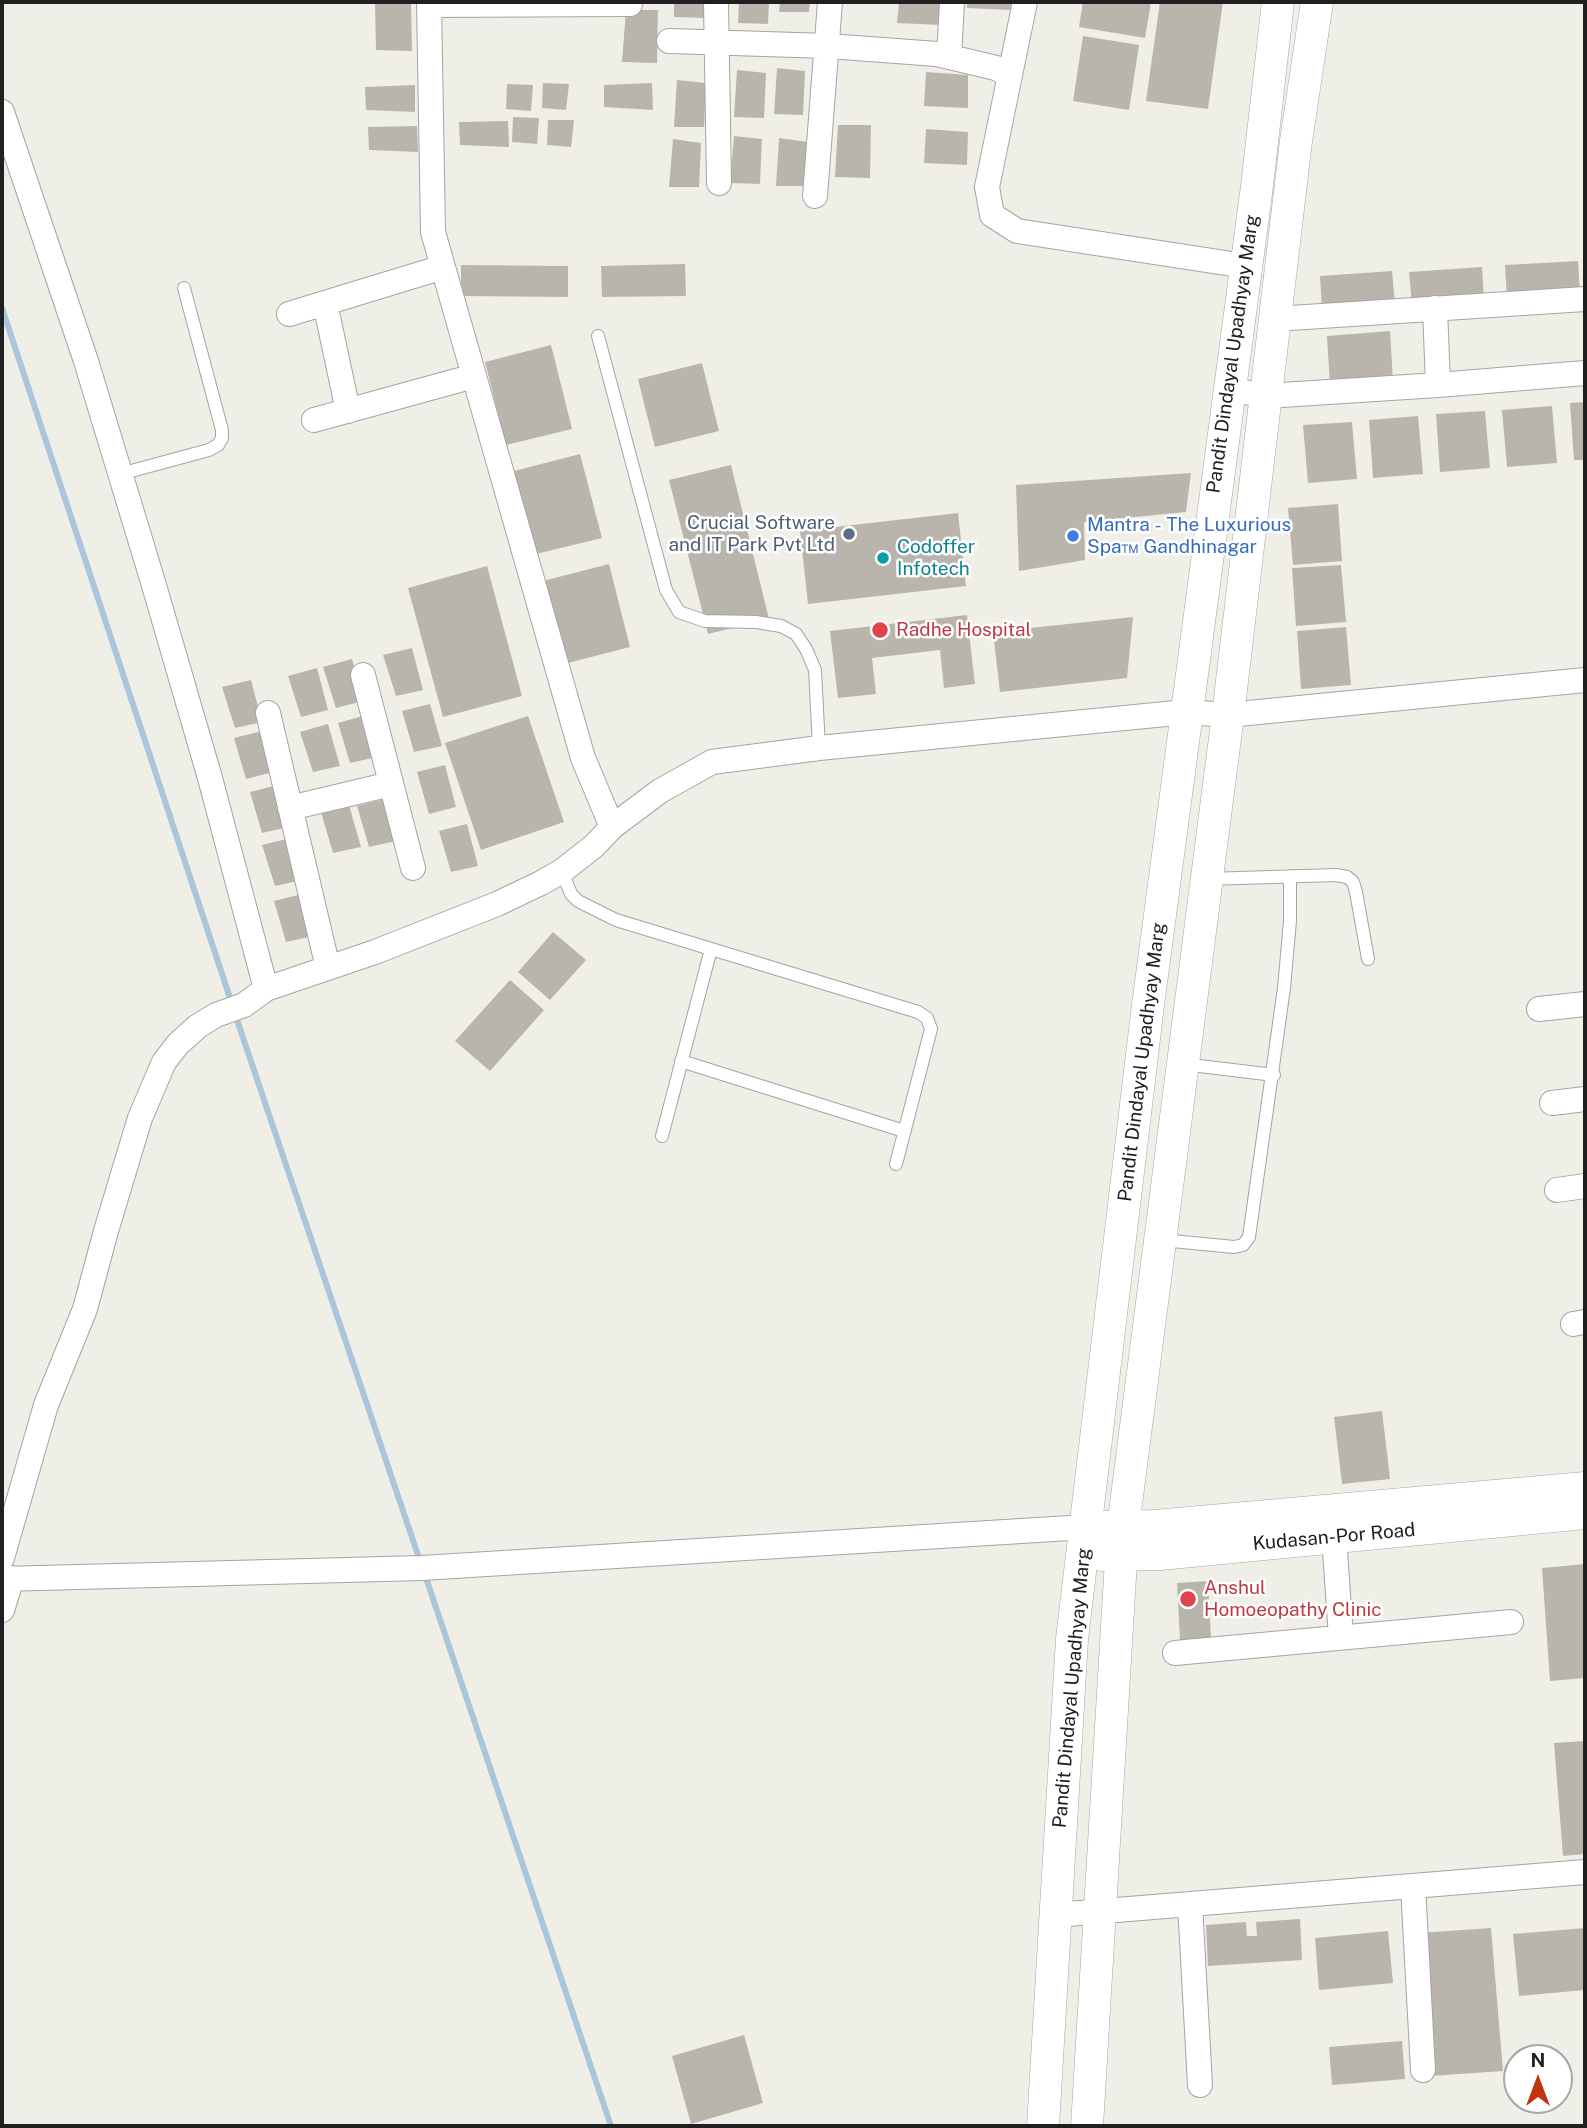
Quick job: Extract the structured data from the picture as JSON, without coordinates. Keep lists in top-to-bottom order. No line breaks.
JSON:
{"streets":{"street":["Pandit Dindayal Upadhyay Marg","Kudasan-Por Road"]},"crossings":[["Pandit Dindayal Upadhyay Marg","Kudasan-Por Road"]],"places":["Crucial Software and IT Park Pvt Ltd","Mantra - The Luxurious Spa™ Gandhinagar","Codoffer Infotech","Radhe Hospital","Anshul Homoeopathy Clinic"],"north":"top"}
